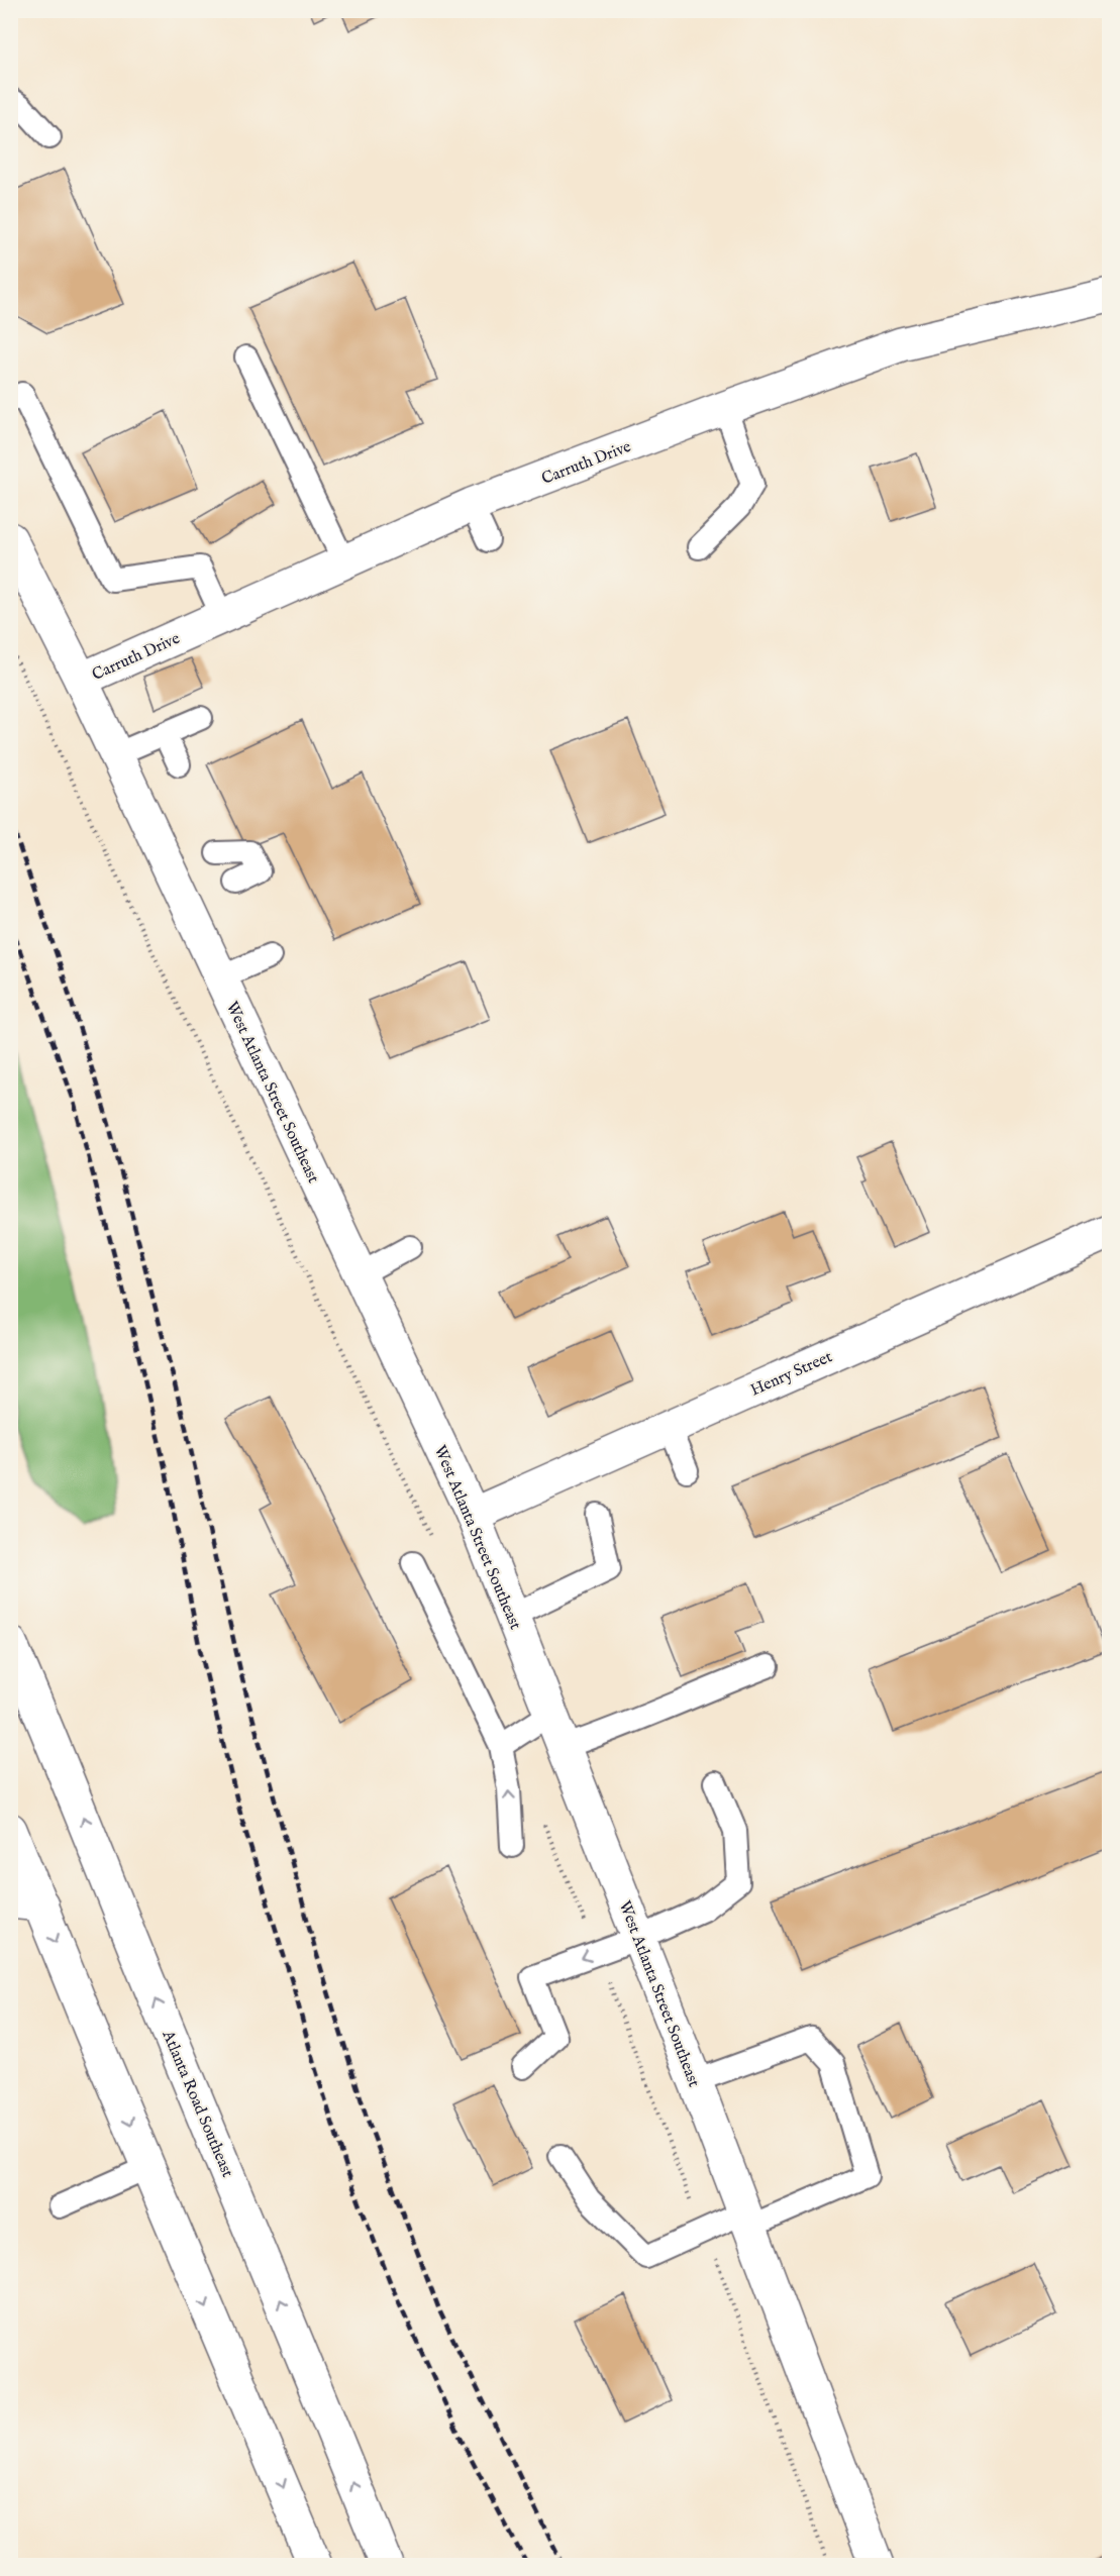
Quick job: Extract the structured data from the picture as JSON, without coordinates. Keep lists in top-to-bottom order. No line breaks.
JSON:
{"streets":{"street":["Carruth Drive","West Atlanta Street Southeast","Henry Street","Atlanta Road Southeast"]},"crossings":[["Carruth Drive","West Atlanta Street Southeast"],["West Atlanta Street Southeast","Henry Street"]]}
